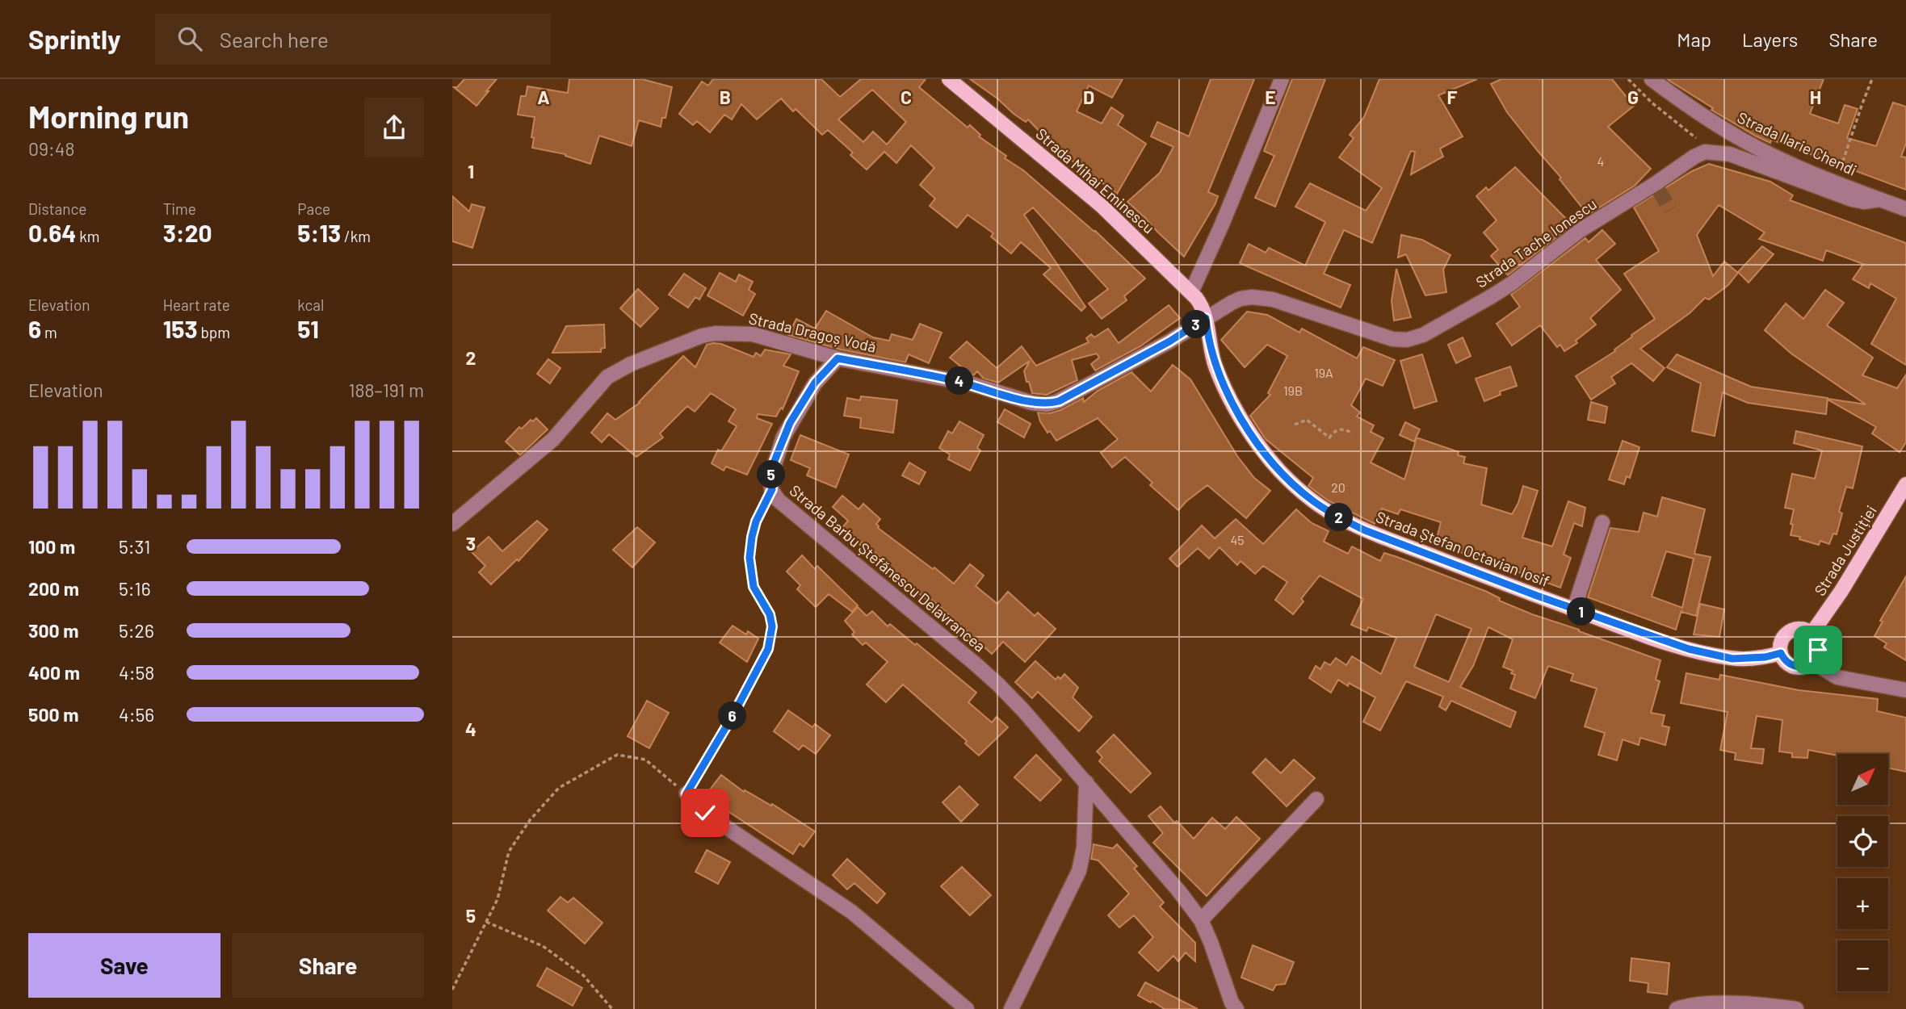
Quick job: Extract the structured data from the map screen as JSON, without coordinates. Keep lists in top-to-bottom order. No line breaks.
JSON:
{"streets":{"main road":["Strada Mihai Eminescu","Strada Ștefan Octavian Iosif","Strada Justiției"],"street":["Strada Ilarie Chendi","Strada Tache Ionescu","Strada Dragoș Vodă","Strada Barbu Ștefănescu Delavrancea"]},"crossings":[["Strada Mihai Eminescu","Strada Tache Ionescu"],["Strada Mihai Eminescu","Strada Dragoș Vodă"],["Strada Mihai Eminescu","Strada Ștefan Octavian Iosif"],["Strada Tache Ionescu","Strada Dragoș Vodă"],["Strada Tache Ionescu","Strada Ștefan Octavian Iosif"],["Strada Dragoș Vodă","Strada Ștefan Octavian Iosif"],["Strada Dragoș Vodă","Strada Barbu Ștefănescu Delavrancea"],["Strada Ștefan Octavian Iosif","Strada Justiției"]],"house_numbers":["4","19A","19B","20","45"],"north":"top right","page":{"header":"Sprintly","search":"Search here","nav":["Map","Layers","Share"],"heading":["Morning run","09:48"],"stats":[["Distance","0.64 km"],["Time","3:20"],["Pace","5:13 /km"],["Elevation","6 m"],["Heart rate","153 bpm"],["kcal","51"]],"pins":["3","4","5","2","1","6"],"chart":["Elevation","188–191 m"],"list":[{"name":"100 m","note":"5:31"},{"name":"200 m","note":"5:16"},{"name":"300 m","note":"5:26"},{"name":"400 m","note":"4:58"},{"name":"500 m","note":"4:56"}],"map_buttons":["+","−"],"buttons":["Save","Share"]},"grid":{"columns":["A","B","C","D","E","F","G","H"],"rows":["1","2","3","4","5"]}}
